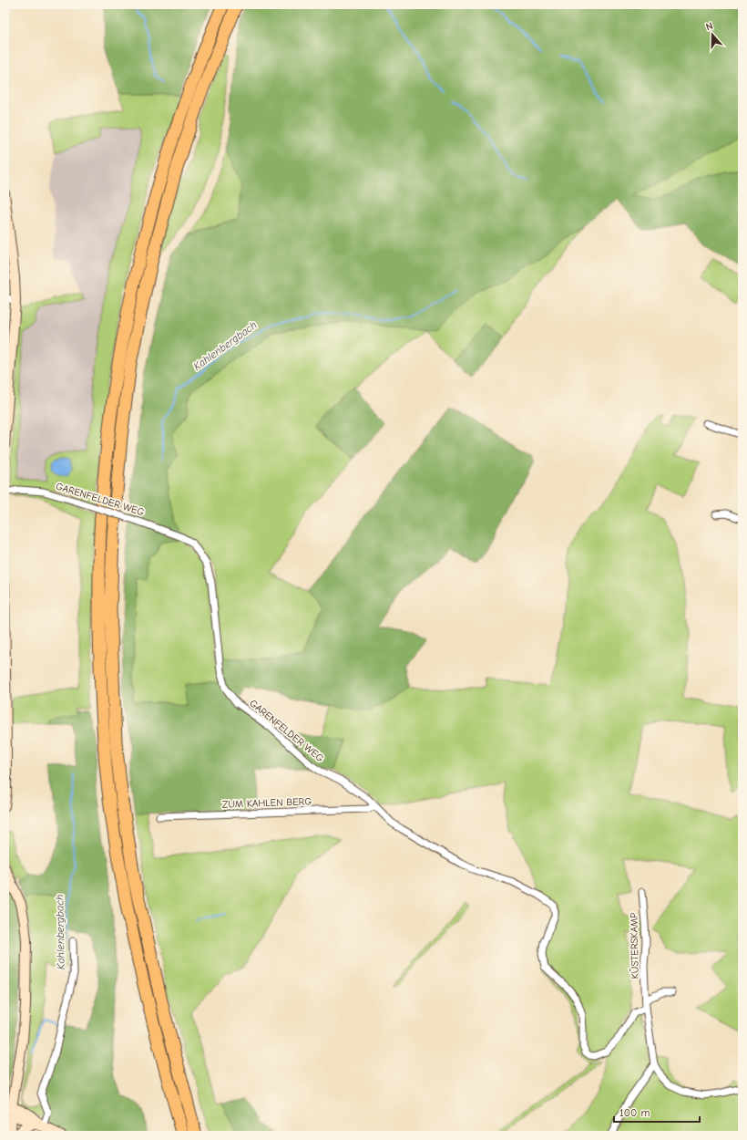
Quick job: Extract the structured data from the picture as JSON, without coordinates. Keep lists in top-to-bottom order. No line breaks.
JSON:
{"streets":{"street":["GARENFELDER WEG","ZUM KAHLEN BERG","KÜSTERSKAMP"]},"crossings":[["GARENFELDER WEG","ZUM KAHLEN BERG"],["GARENFELDER WEG","KÜSTERSKAMP"]],"water":["Kahlenbergbach"],"scale_bar":"100 m","north":"top"}
